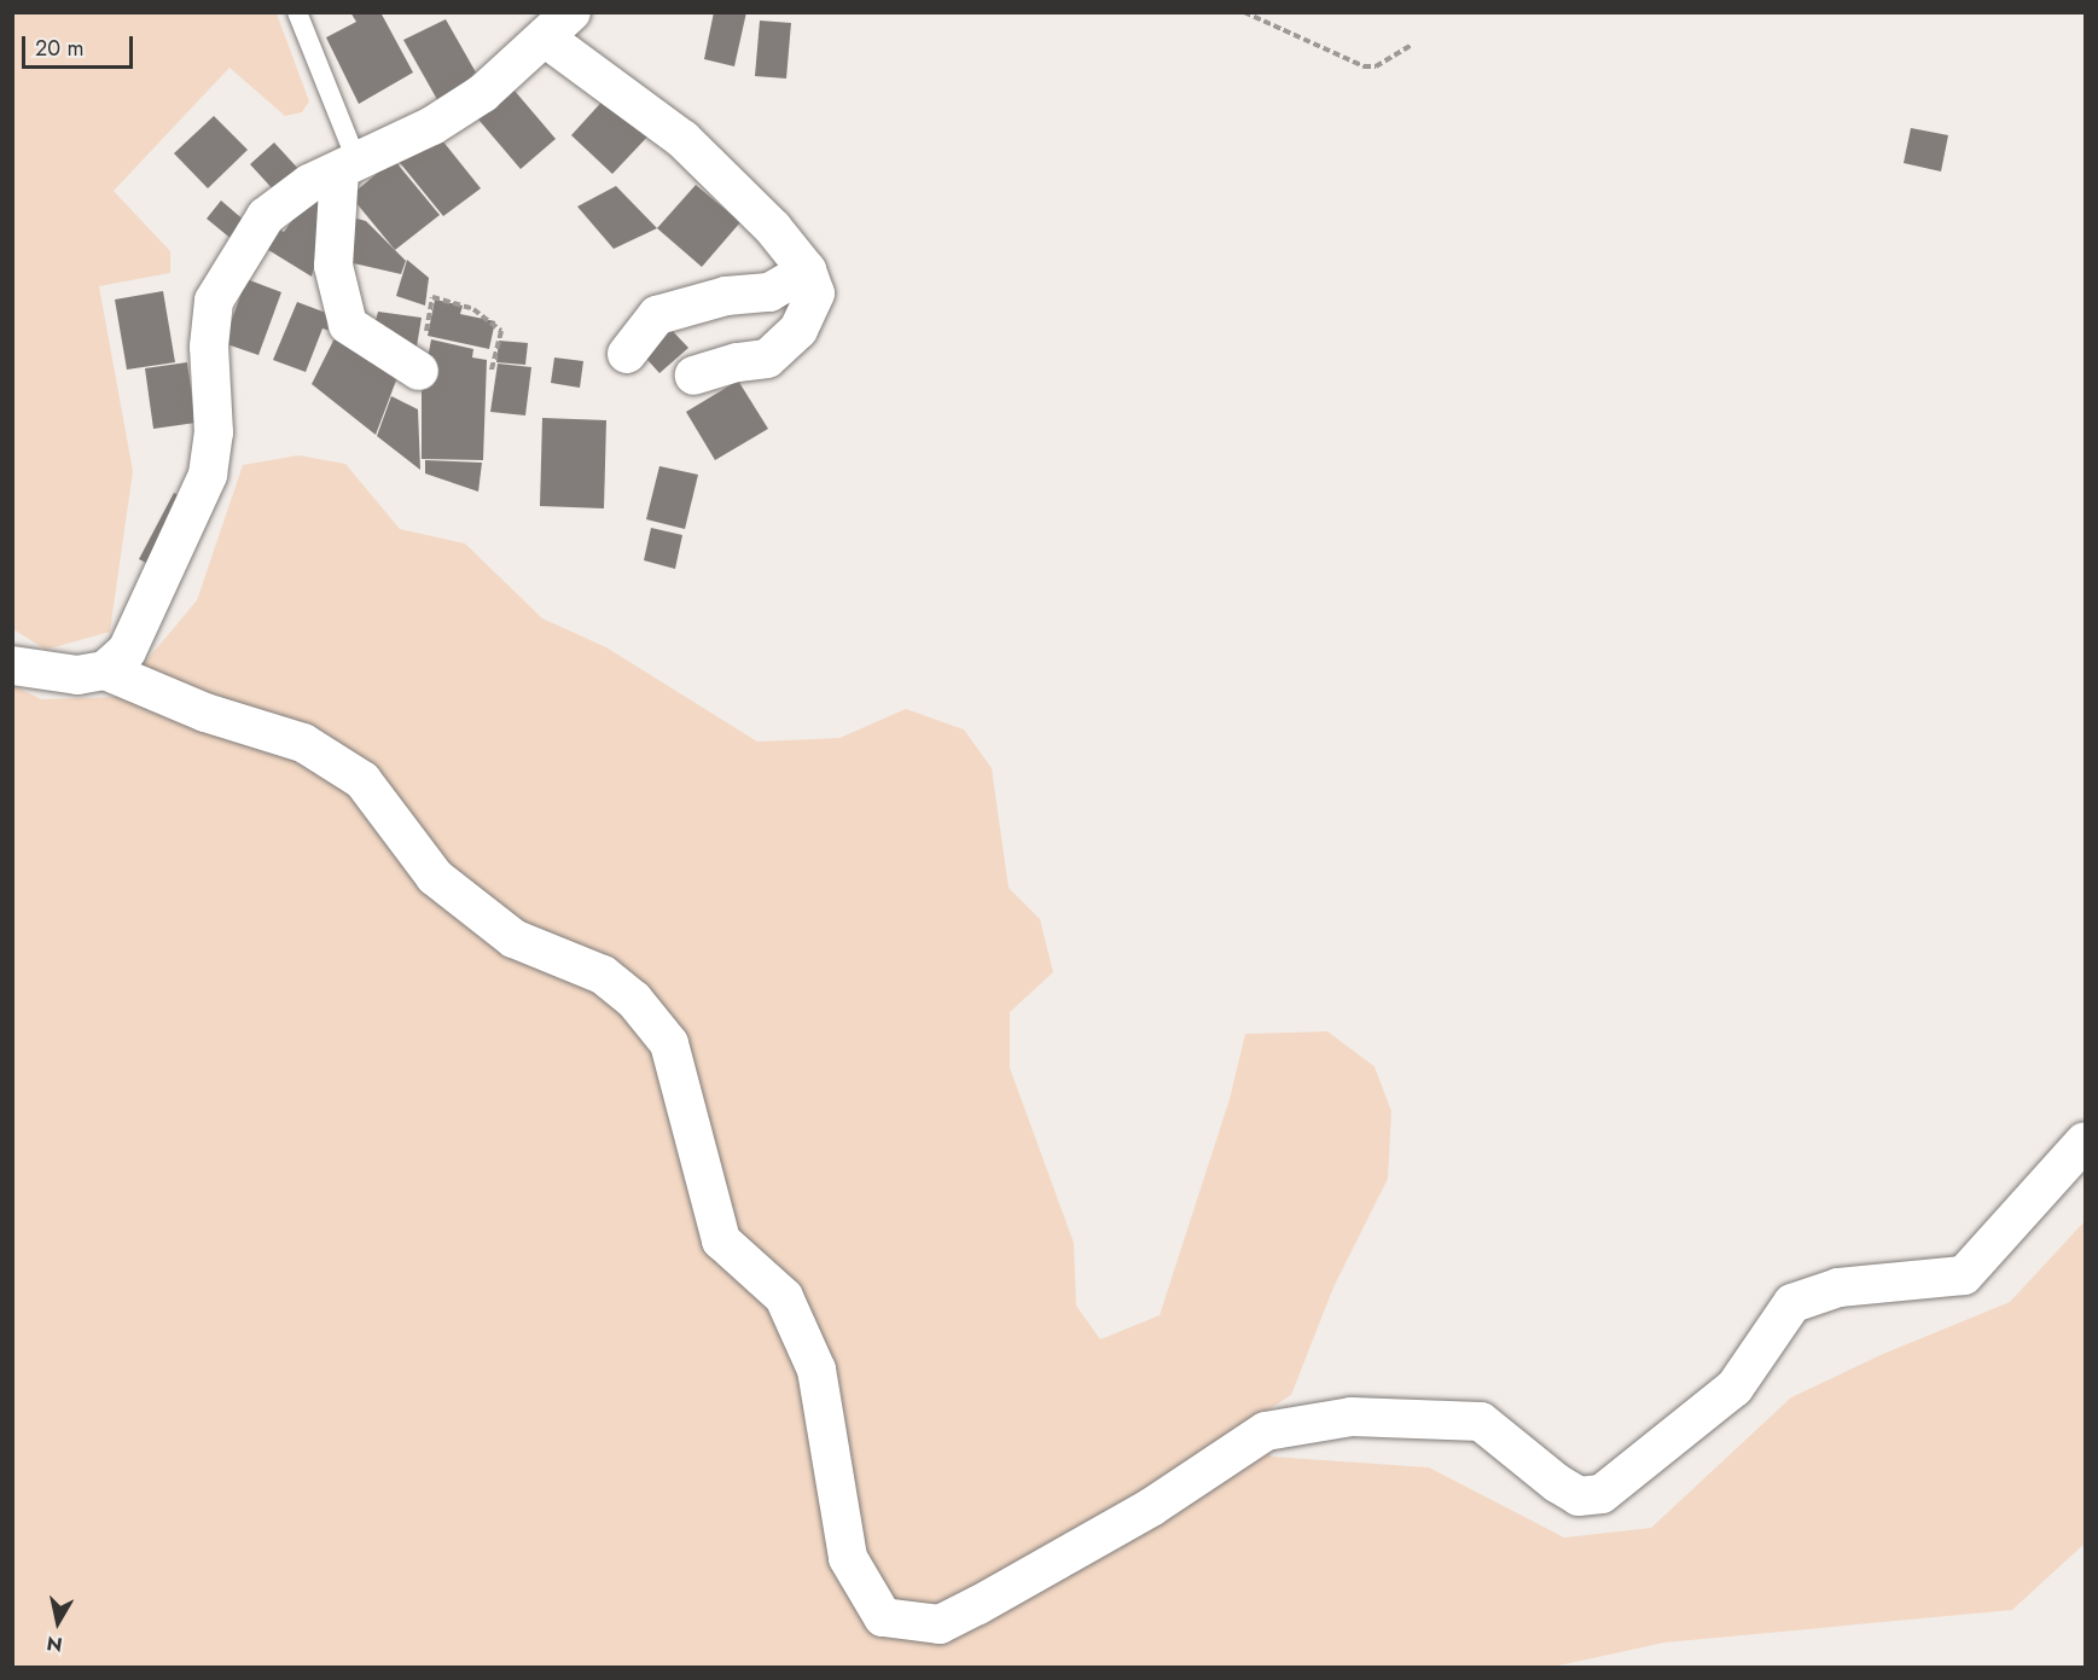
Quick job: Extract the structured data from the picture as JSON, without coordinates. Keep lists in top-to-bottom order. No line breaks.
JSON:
{"scale_bar":"20 m","north":"bottom"}
